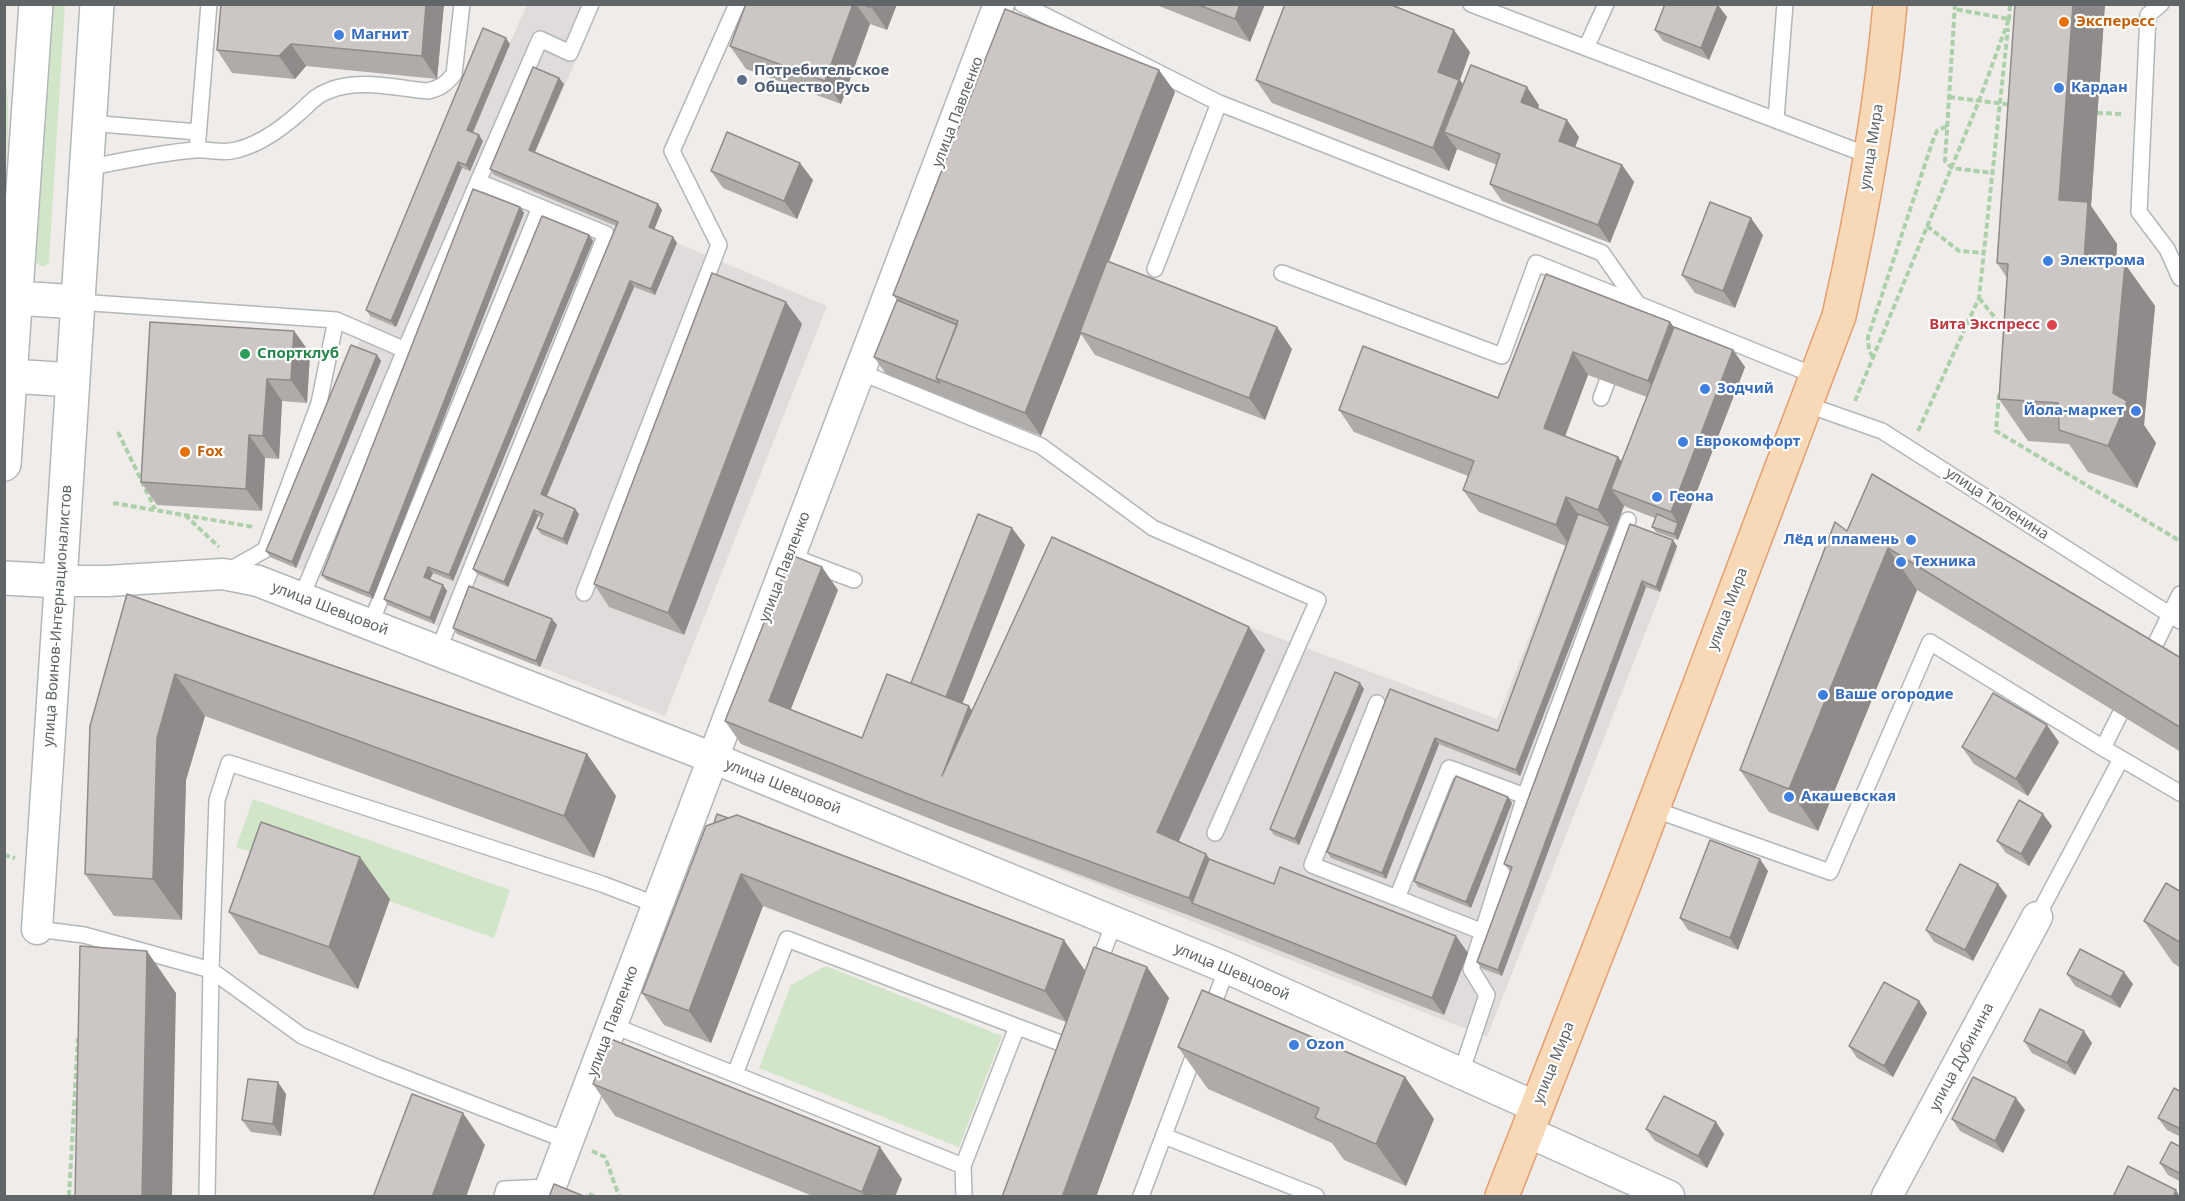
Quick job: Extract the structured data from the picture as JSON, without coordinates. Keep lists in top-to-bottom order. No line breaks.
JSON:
{"streets":{"main road":["улица Мира"],"street":["улица Павленко","улица Шевцовой","улица Воинов-Интернационалистов","улица Дубинина"],"lane":["улица Тюленина"]},"crossings":[["улица Павленко","улица Шевцовой"],["улица Мира","улица Тюленина"],["улица Мира","улица Шевцовой"],["улица Шевцовой","улица Воинов-Интернационалистов"]],"places":["Экспересс","Магнит","Потребительское Общество Русь","Кардан","Электрома","Вита Экспресс","Спортклуб","Зодчий","Йола-маркет","Еврокомфорт","Fox","Геона","Лёд и пламень","Техника","Ваше огородие","Акашевская","Ozon"]}
